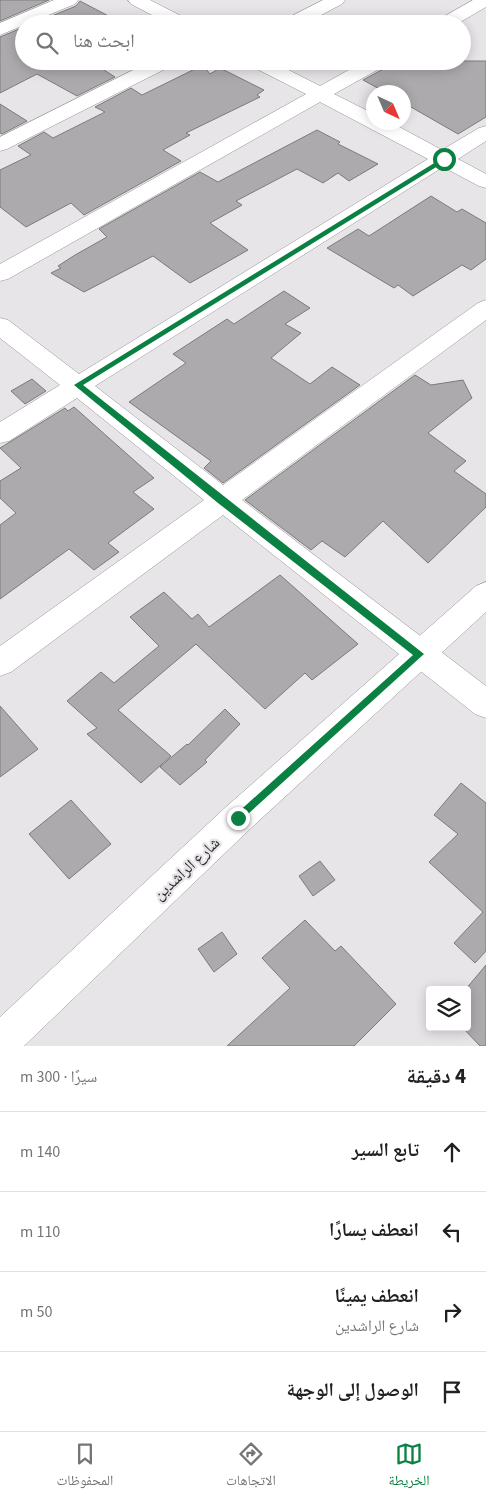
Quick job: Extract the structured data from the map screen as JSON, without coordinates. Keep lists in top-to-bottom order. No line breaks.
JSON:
{"streets":{"street":["شارع الراشدين"]},"north":"bottom right","page":{"search":"ابحث هنا","heading":["4 دقيقة","سيرًا · 300 m"],"list":[["تابع السير","140 m"],["انعطف يسارًا","110 m"],["انعطف يمينًا","شارع الراشدين","50 m"],"الوصول إلى الوجهة"],"nav":["الخريطة","الاتجاهات","المحفوظات"]}}
